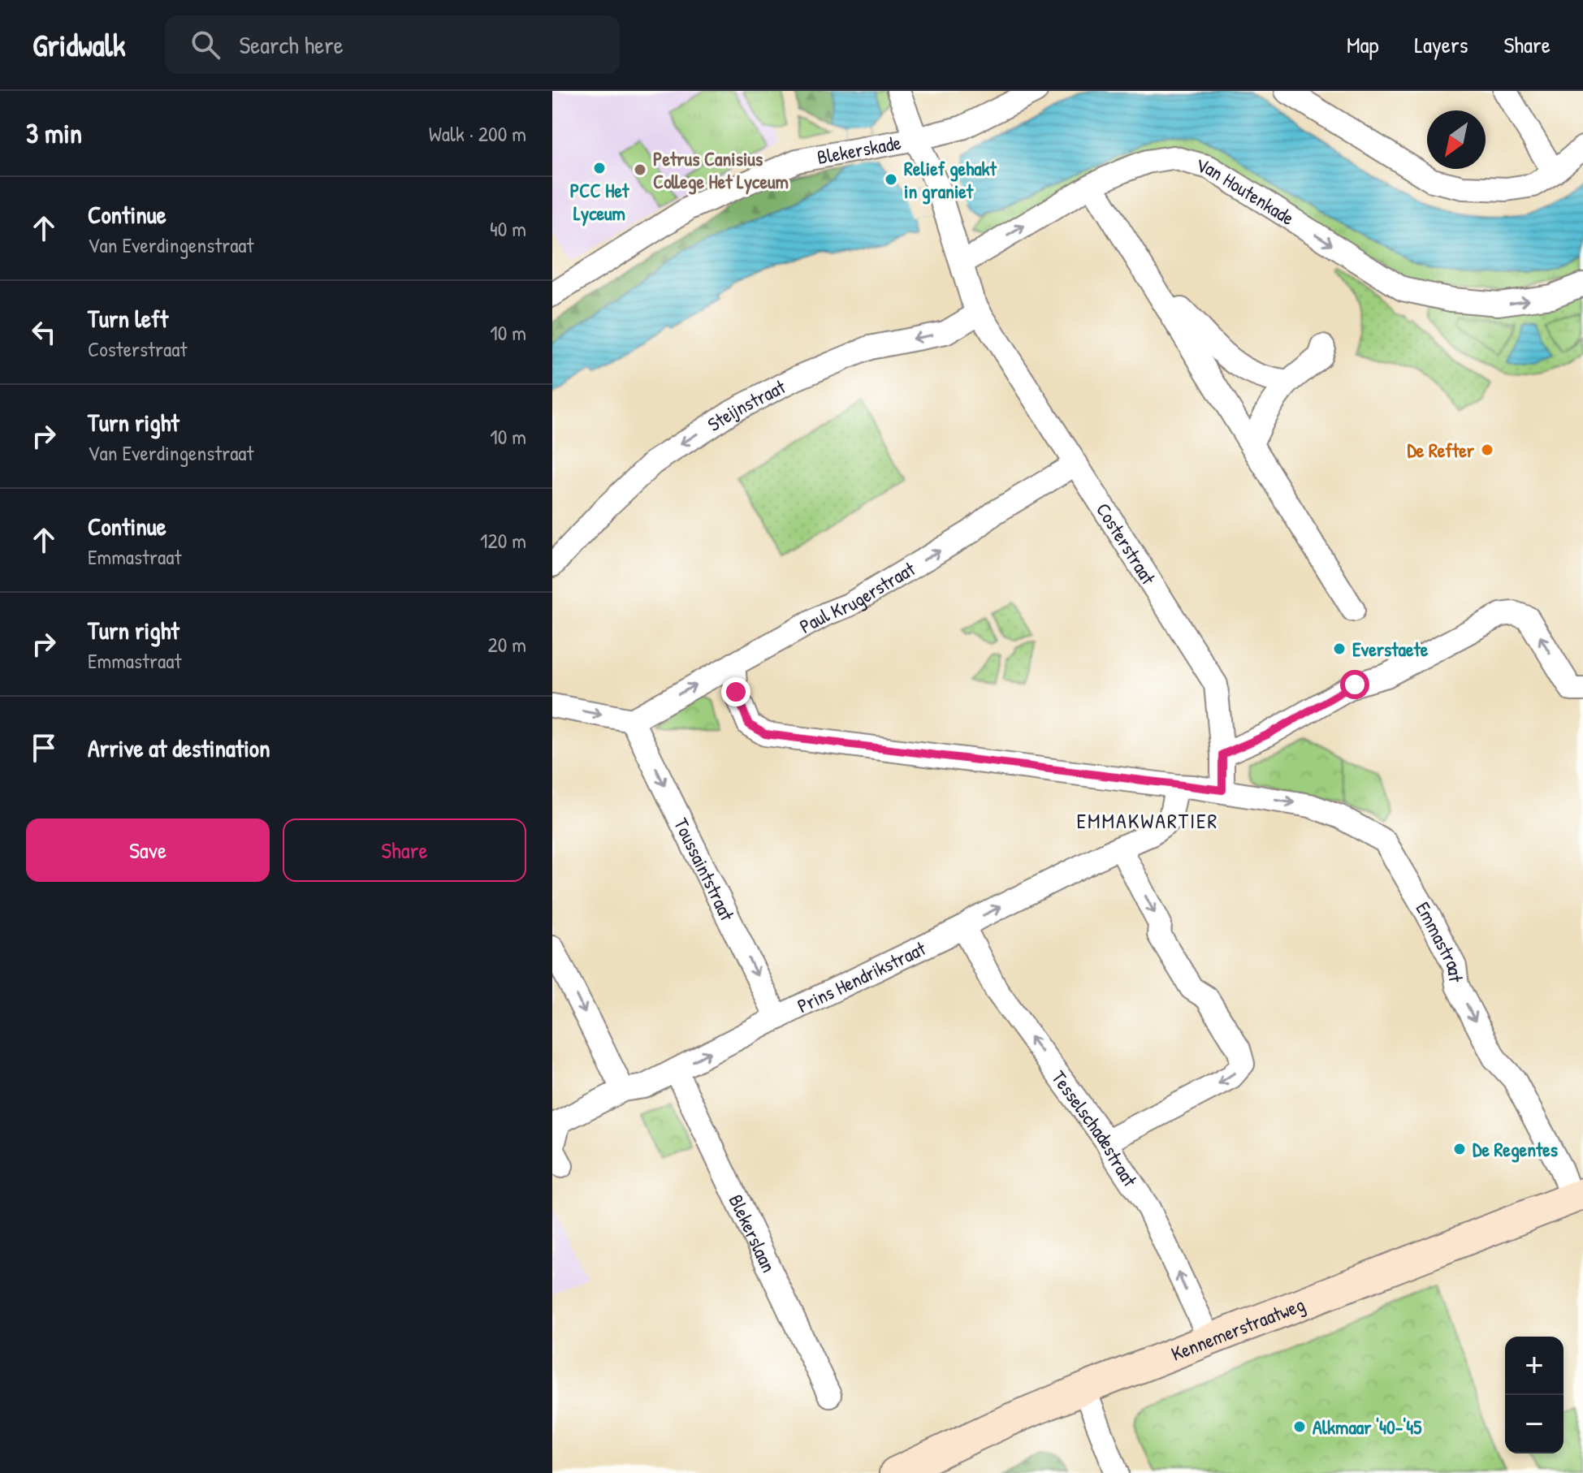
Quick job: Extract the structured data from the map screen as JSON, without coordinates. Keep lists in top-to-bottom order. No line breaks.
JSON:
{"streets":{"main road":["Kennemerstraatweg"],"street":["Blekerskade","Van Houtenkade","Steijnstraat","Costerstraat","Paul Krugerstraat","Toussaintstraat","Emmastraat","Prins Hendrikstraat","Tesselschadestraat","Blekerslaan"]},"crossings":[["Steijnstraat","Costerstraat"],["Costerstraat","Paul Krugerstraat"],["Costerstraat","Emmastraat"],["Paul Krugerstraat","Toussaintstraat"],["Toussaintstraat","Prins Hendrikstraat"],["Emmastraat","Prins Hendrikstraat"],["Emmastraat","Kennemerstraatweg"],["Prins Hendrikstraat","Tesselschadestraat"],["Prins Hendrikstraat","Blekerslaan"],["Tesselschadestraat","Kennemerstraatweg"]],"one_way":["Steijnstraat","Paul Krugerstraat","Emmastraat","Prins Hendrikstraat","Tesselschadestraat"],"districts":["EMMAKWARTIER"],"places":["PCC Het Lyceum","Petrus Canisius College Het Lyceum","Relief gehakt in graniet","De Refter","Everstaete","De Regentes","Alkmaar '40-'45"],"north":"bottom left","page":{"header":"Gridwalk","search":"Search here","nav":["Map","Layers","Share"],"heading":["3 min","Walk · 200 m"],"list":[["Continue","Van Everdingenstraat","40 m"],["Turn left","Costerstraat","10 m"],["Turn right","Van Everdingenstraat","10 m"],["Continue","Emmastraat","120 m"],["Turn right","Emmastraat","20 m"],"Arrive at destination"],"buttons":["Save","Share"],"map_buttons":["+","−"]}}
